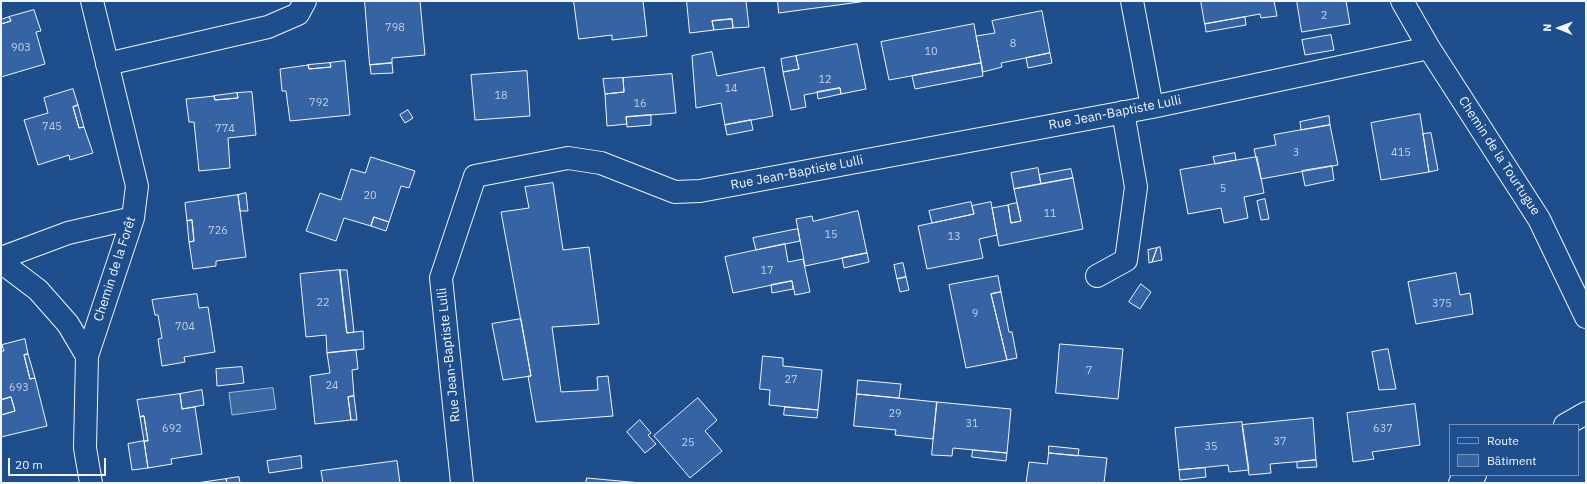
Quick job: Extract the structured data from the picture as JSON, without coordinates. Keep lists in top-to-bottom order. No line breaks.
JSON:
{"streets":{"street":["Rue Jean-Baptiste Lulli","Chemin de la Tourtugue","Chemin de la Forêt"]},"crossings":[["Rue Jean-Baptiste Lulli","Chemin de la Tourtugue"]],"house_numbers":["2","798","8","903","10","12","14","18","792","16","745","774","3","415","5","20","11","726","15","13","17","22","375","9","704","7","27","24","693","29","31","692","637","37","25","35"],"legend":["Route","Bâtiment"],"scale_bar":"20 m","north":"left"}
